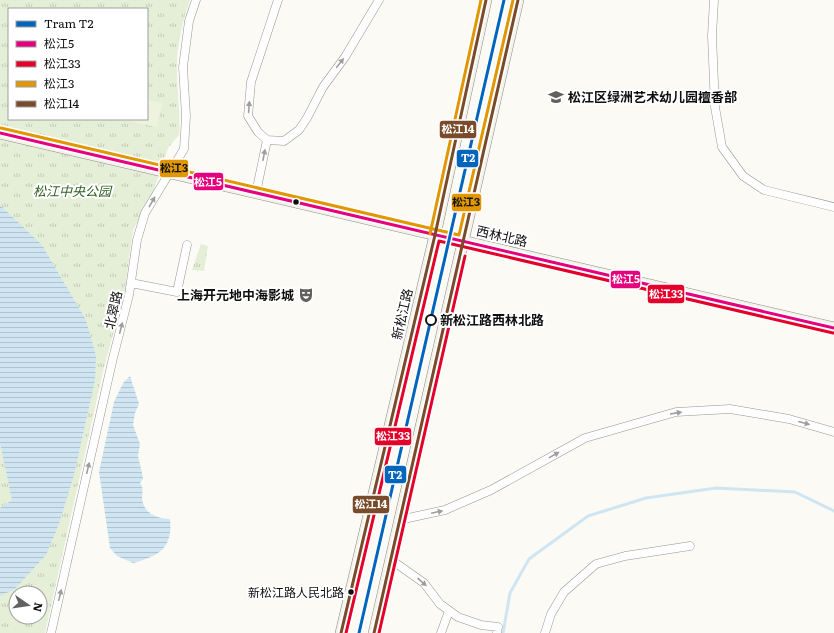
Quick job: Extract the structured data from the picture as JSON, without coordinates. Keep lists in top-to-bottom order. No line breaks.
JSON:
{"streets":{"main road":["西林北路","新松江路"],"street":["北翠路"]},"crossings":[["西林北路","北翠路"],["西林北路","新松江路"]],"one_way":["北翠路"],"parks":["松江中央公园"],"places":{"school or university":["松江区绿洲艺术幼儿园檀香部"],"theatre":["上海开元地中海影城"],"other":["新松江路西林北路","新松江路人民北路"]},"lines":["tram line T2","transit line 松江3","transit line 松江14","transit line 松江5","transit line 松江33"],"legend":["Tram T2","松江5","松江33","松江3","松江14"],"north":"right"}
